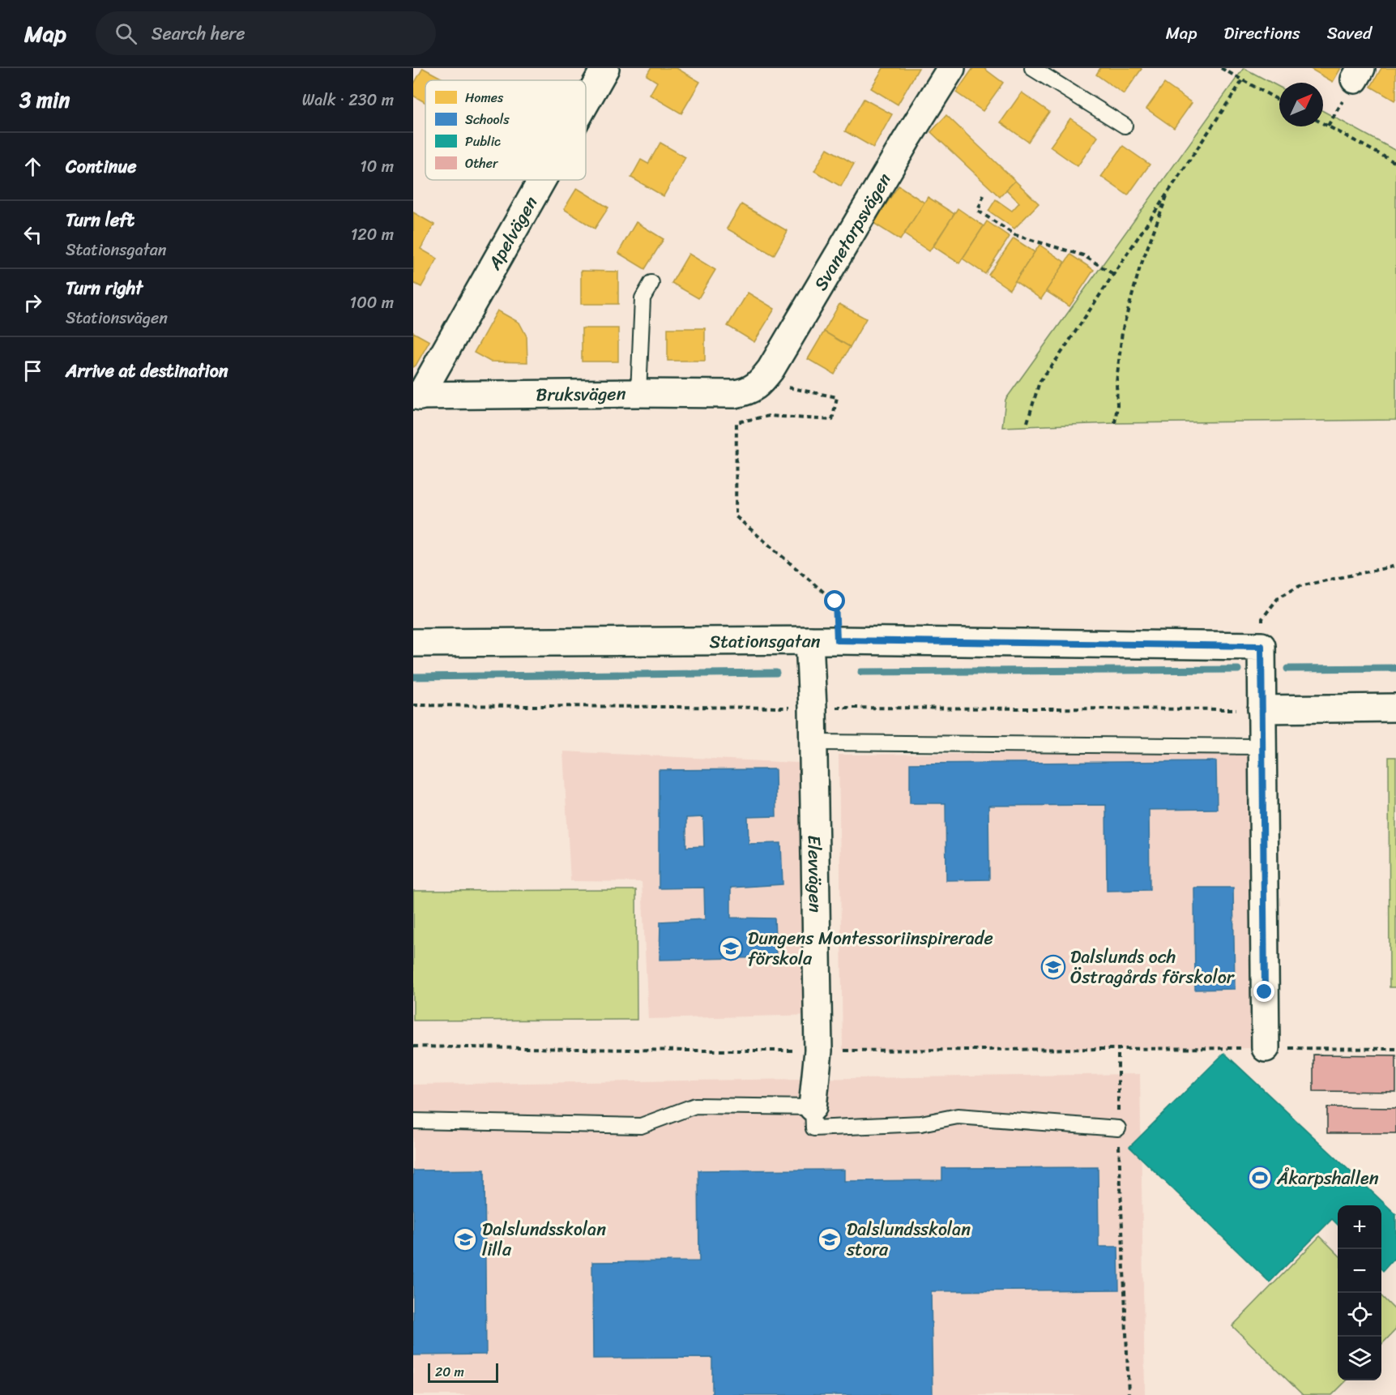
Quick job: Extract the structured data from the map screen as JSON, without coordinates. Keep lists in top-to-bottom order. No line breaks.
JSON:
{"streets":{"street":["Apelvägen","Svanetorpsvägen","Bruksvägen","Stationsgatan","Elevvägen"]},"crossings":[["Apelvägen","Bruksvägen"],["Svanetorpsvägen","Bruksvägen"],["Stationsgatan","Elevvägen"]],"places":{"school or university":["Dungens Montessoriinspirerade förskola","Dalslunds och Östragårds förskolor","Dalslundsskolan lilla","Dalslundsskolan stora"],"sports":["Åkarpshallen"]},"legend":["Homes","Schools","Public","Other"],"scale_bar":"20 m","north":"top right","page":{"header":"Map","search":"Search here","nav":["Map","Directions","Saved"],"heading":["3 min","Walk · 230 m"],"list":[["Continue","10 m"],["Turn left","Stationsgatan","120 m"],["Turn right","Stationsvägen","100 m"],"Arrive at destination"],"map_buttons":["+","−"],"scale":"20 m"}}
